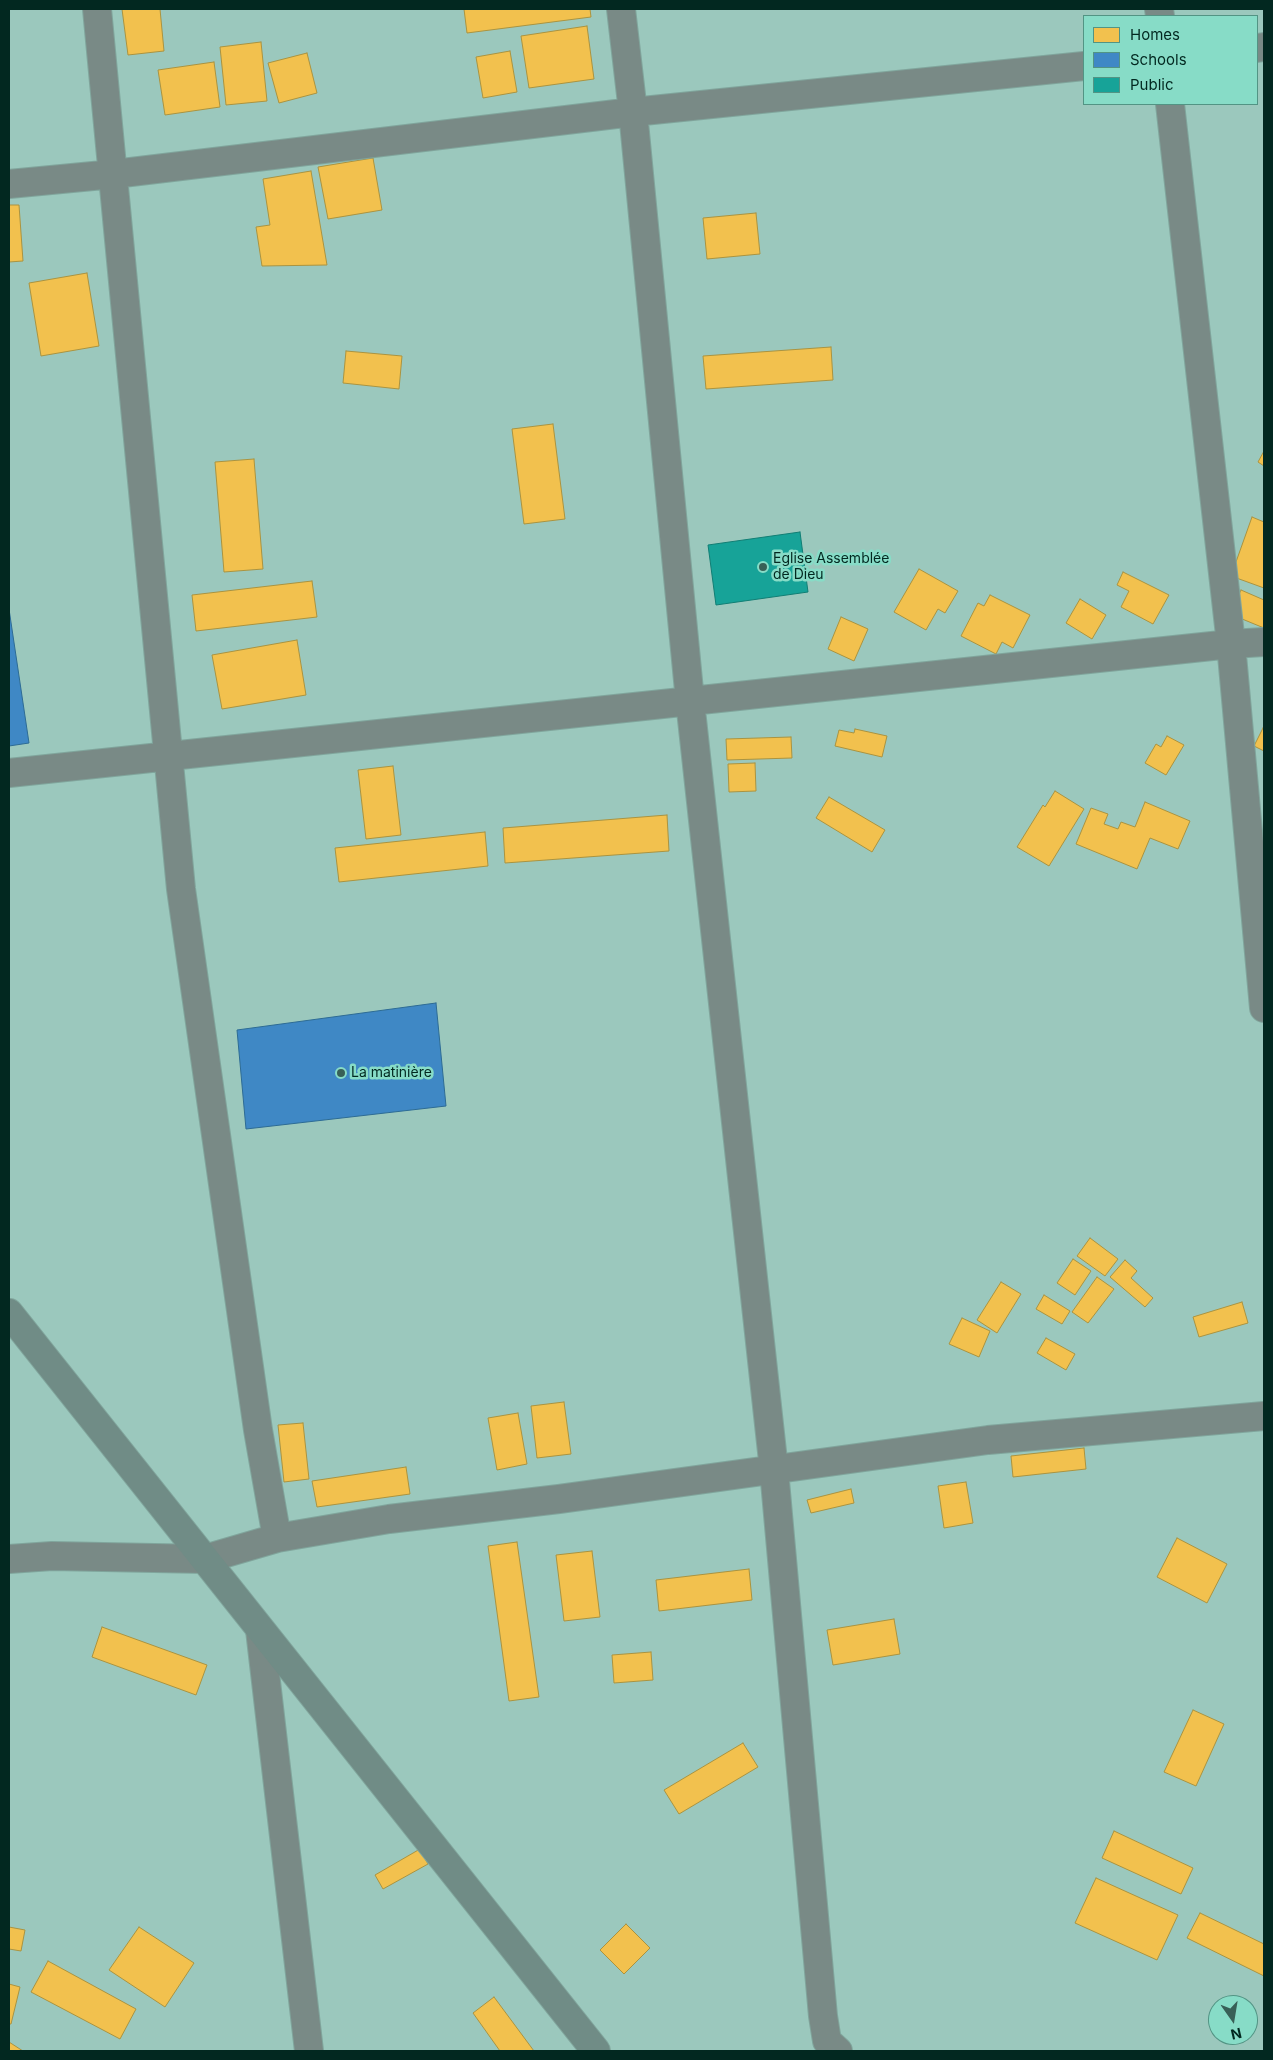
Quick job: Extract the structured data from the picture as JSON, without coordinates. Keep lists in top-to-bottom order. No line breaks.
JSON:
{"places":["Eglise Assemblée de Dieu","La matinière"],"legend":["Homes","Schools","Public"],"north":"bottom"}
